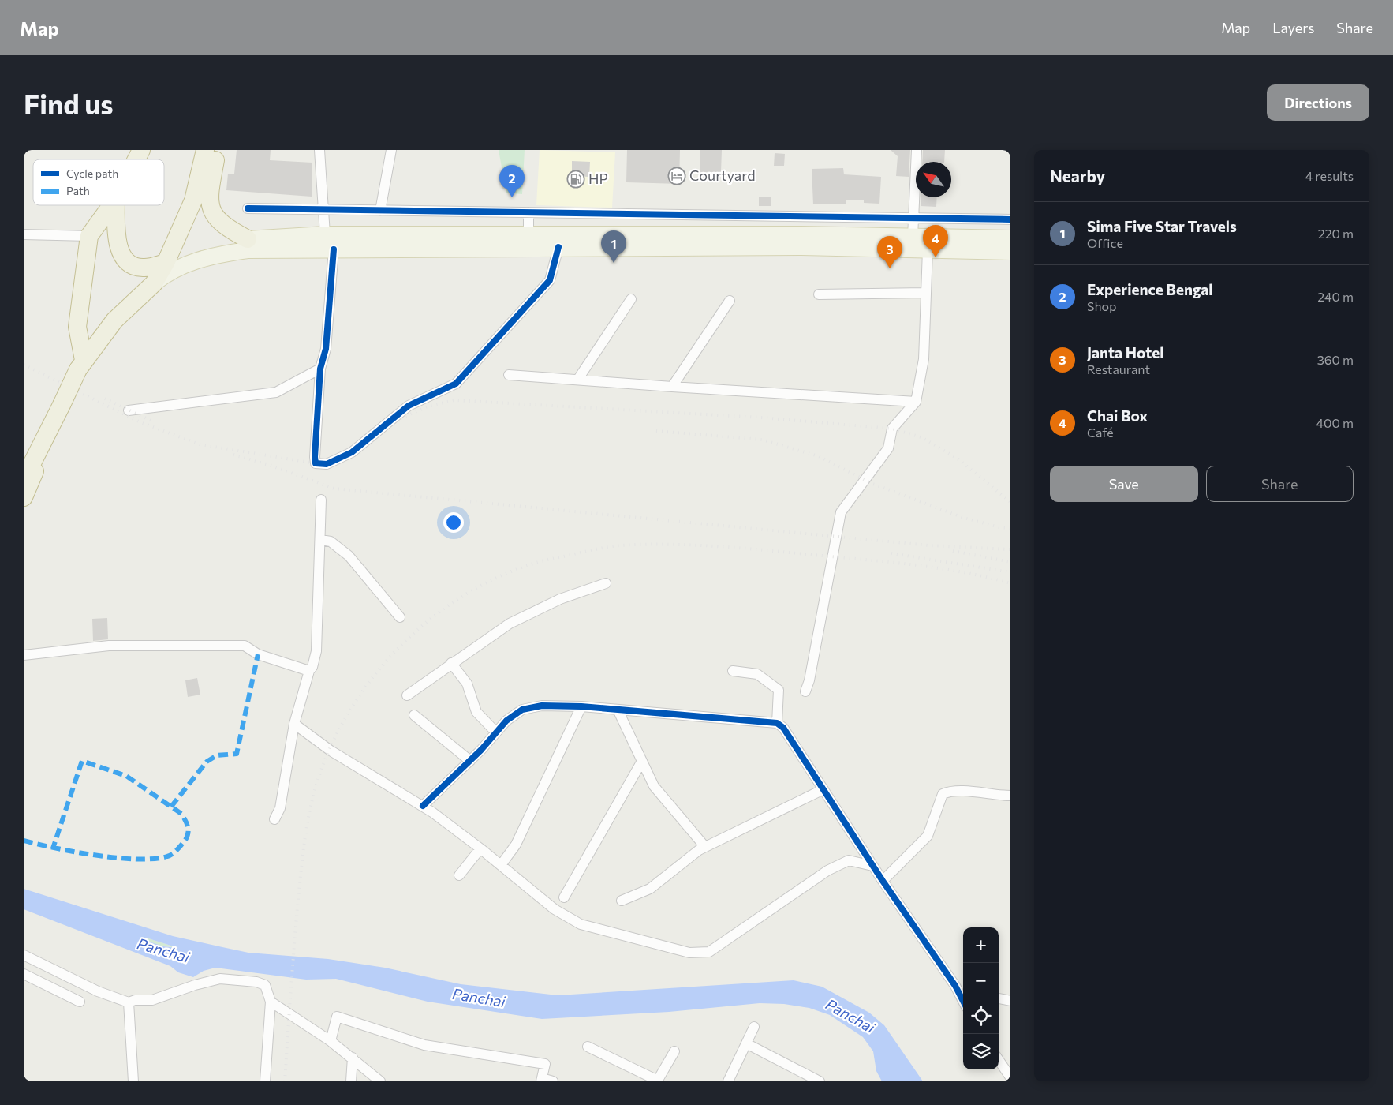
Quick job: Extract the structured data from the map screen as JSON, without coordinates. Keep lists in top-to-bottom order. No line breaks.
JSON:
{"water":["Panchai"],"places":{"hotel":["Courtyard"],"fuel station":["HP"]},"legend":["Cycle path","Path"],"north":"top left","page":{"header":"Map","nav":["Map","Layers","Share"],"buttons":["Directions",["Save","Share"]],"title":"Find us","heading":["Nearby","4 results"],"pins":["2","4","1","3"],"list":[{"mark":"1","name":"Sima Five Star Travels","note":"Office","value":"220 m"},{"mark":"2","name":"Experience Bengal","note":"Shop","value":"240 m"},{"mark":"3","name":"Janta Hotel","note":"Restaurant","value":"360 m"},{"mark":"4","name":"Chai Box","note":"Café","value":"400 m"}],"map_buttons":["+","−"]}}
